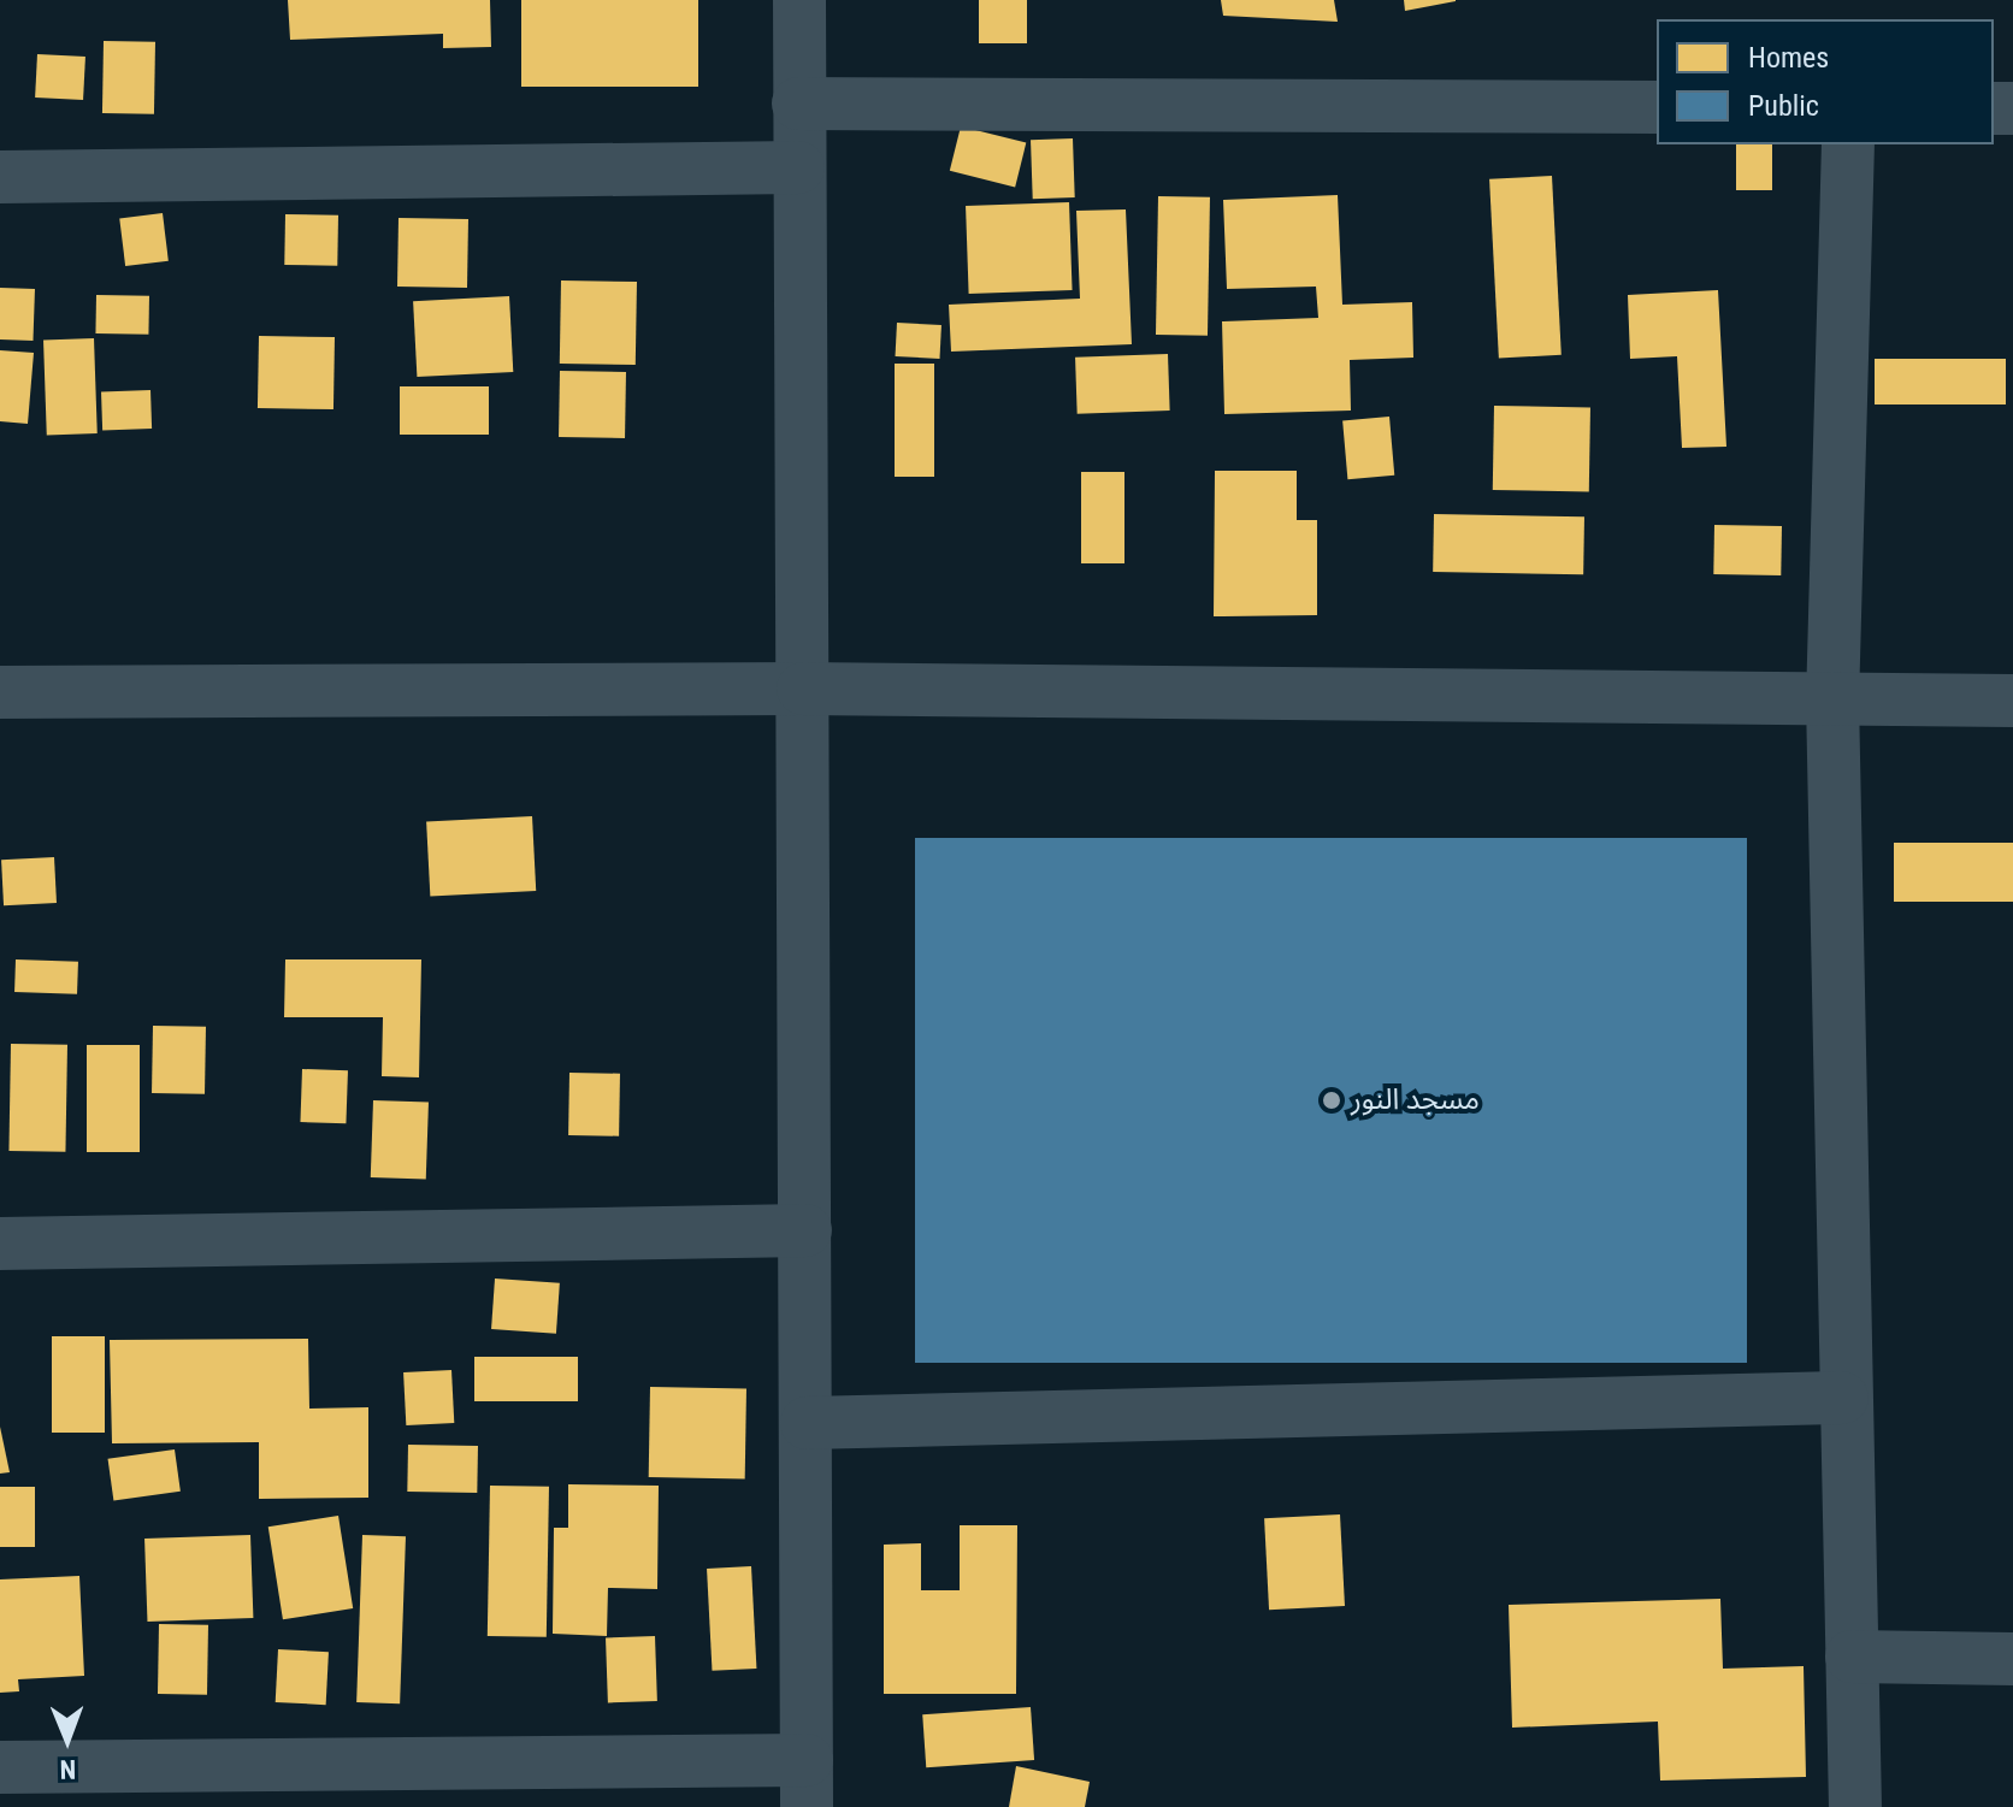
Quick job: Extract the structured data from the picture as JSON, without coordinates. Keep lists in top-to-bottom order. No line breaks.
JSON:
{"places":["مسجد النور"],"legend":["Homes","Public"],"north":"bottom"}
